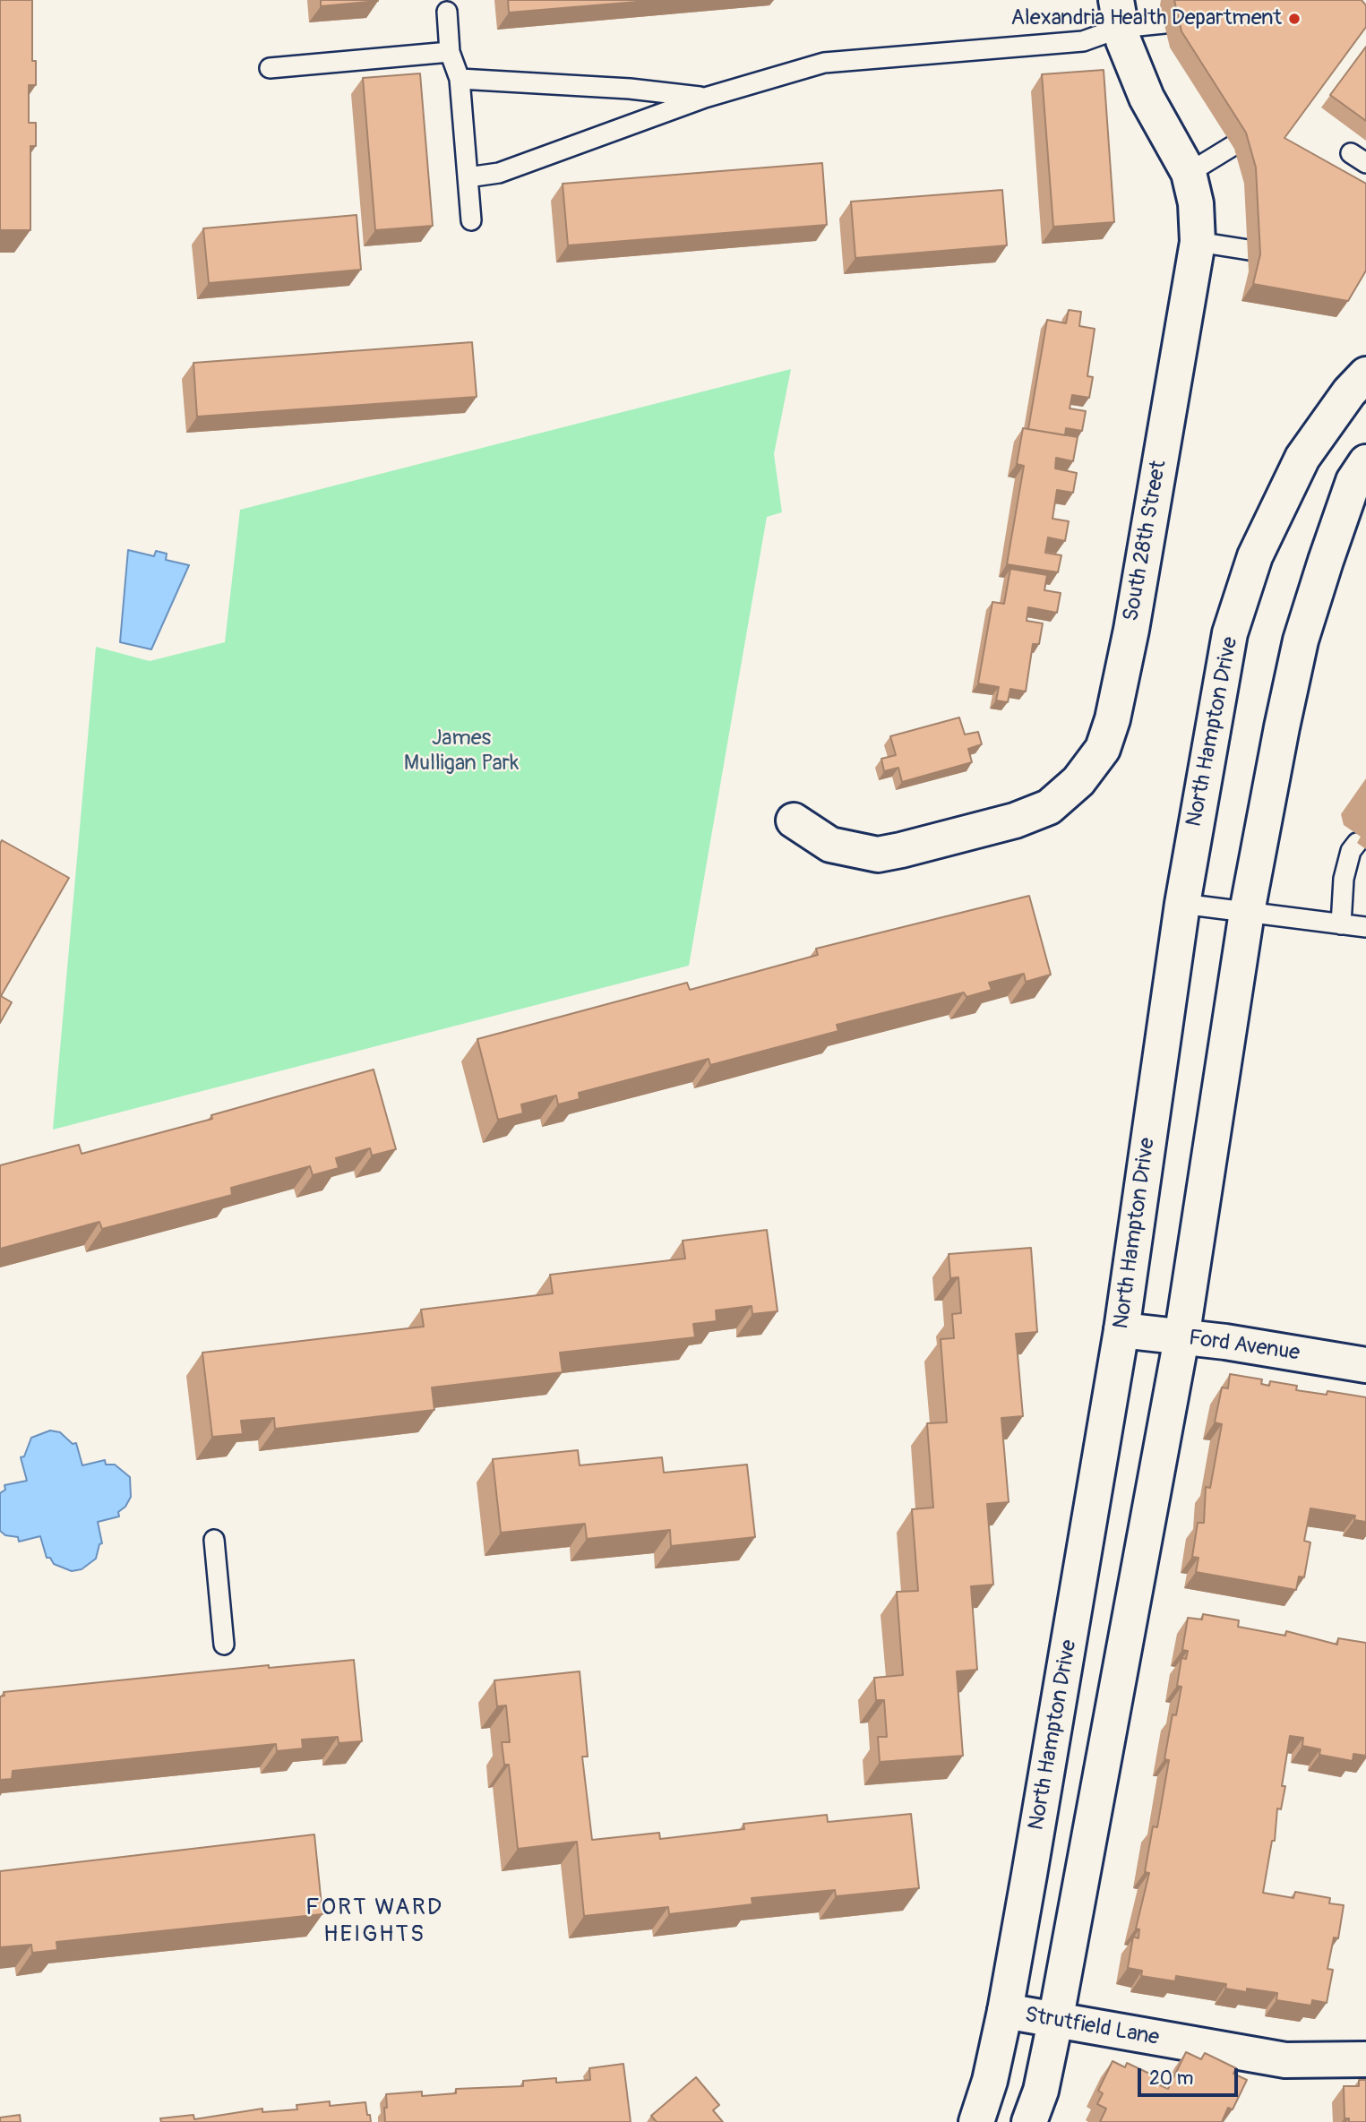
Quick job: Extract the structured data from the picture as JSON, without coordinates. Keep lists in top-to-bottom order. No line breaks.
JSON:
{"streets":{"street":["South 28th Street","North Hampton Drive","Ford Avenue","Strutfield Lane"]},"crossings":[["North Hampton Drive","Ford Avenue"],["North Hampton Drive","Strutfield Lane"]],"districts":["FORT WARD HEIGHTS"],"parks":["James Mulligan Park"],"places":["Alexandria Health Department"],"scale_bar":"20 m"}
